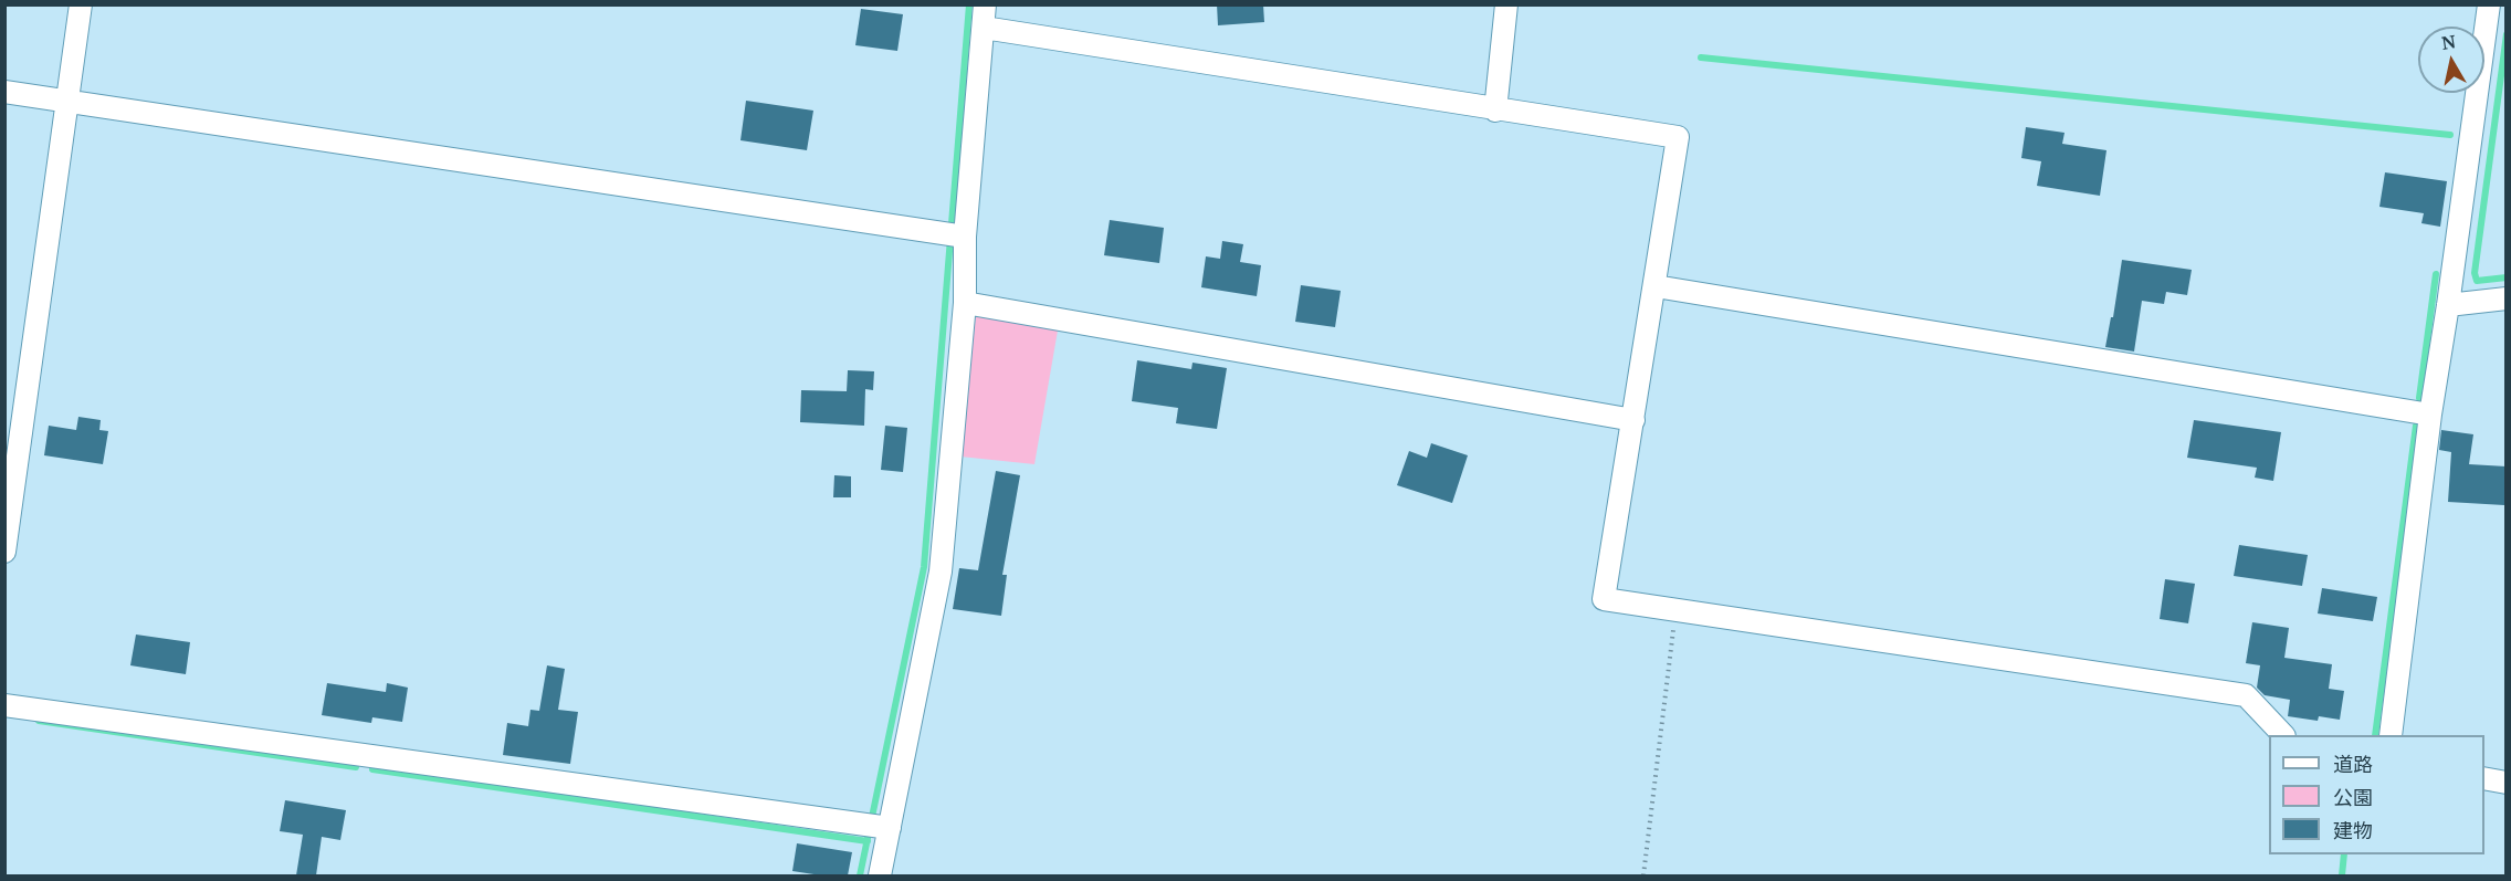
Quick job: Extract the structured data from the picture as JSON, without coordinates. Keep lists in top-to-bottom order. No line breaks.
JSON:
{"legend":["道路","公園","建物"],"north":"top"}
